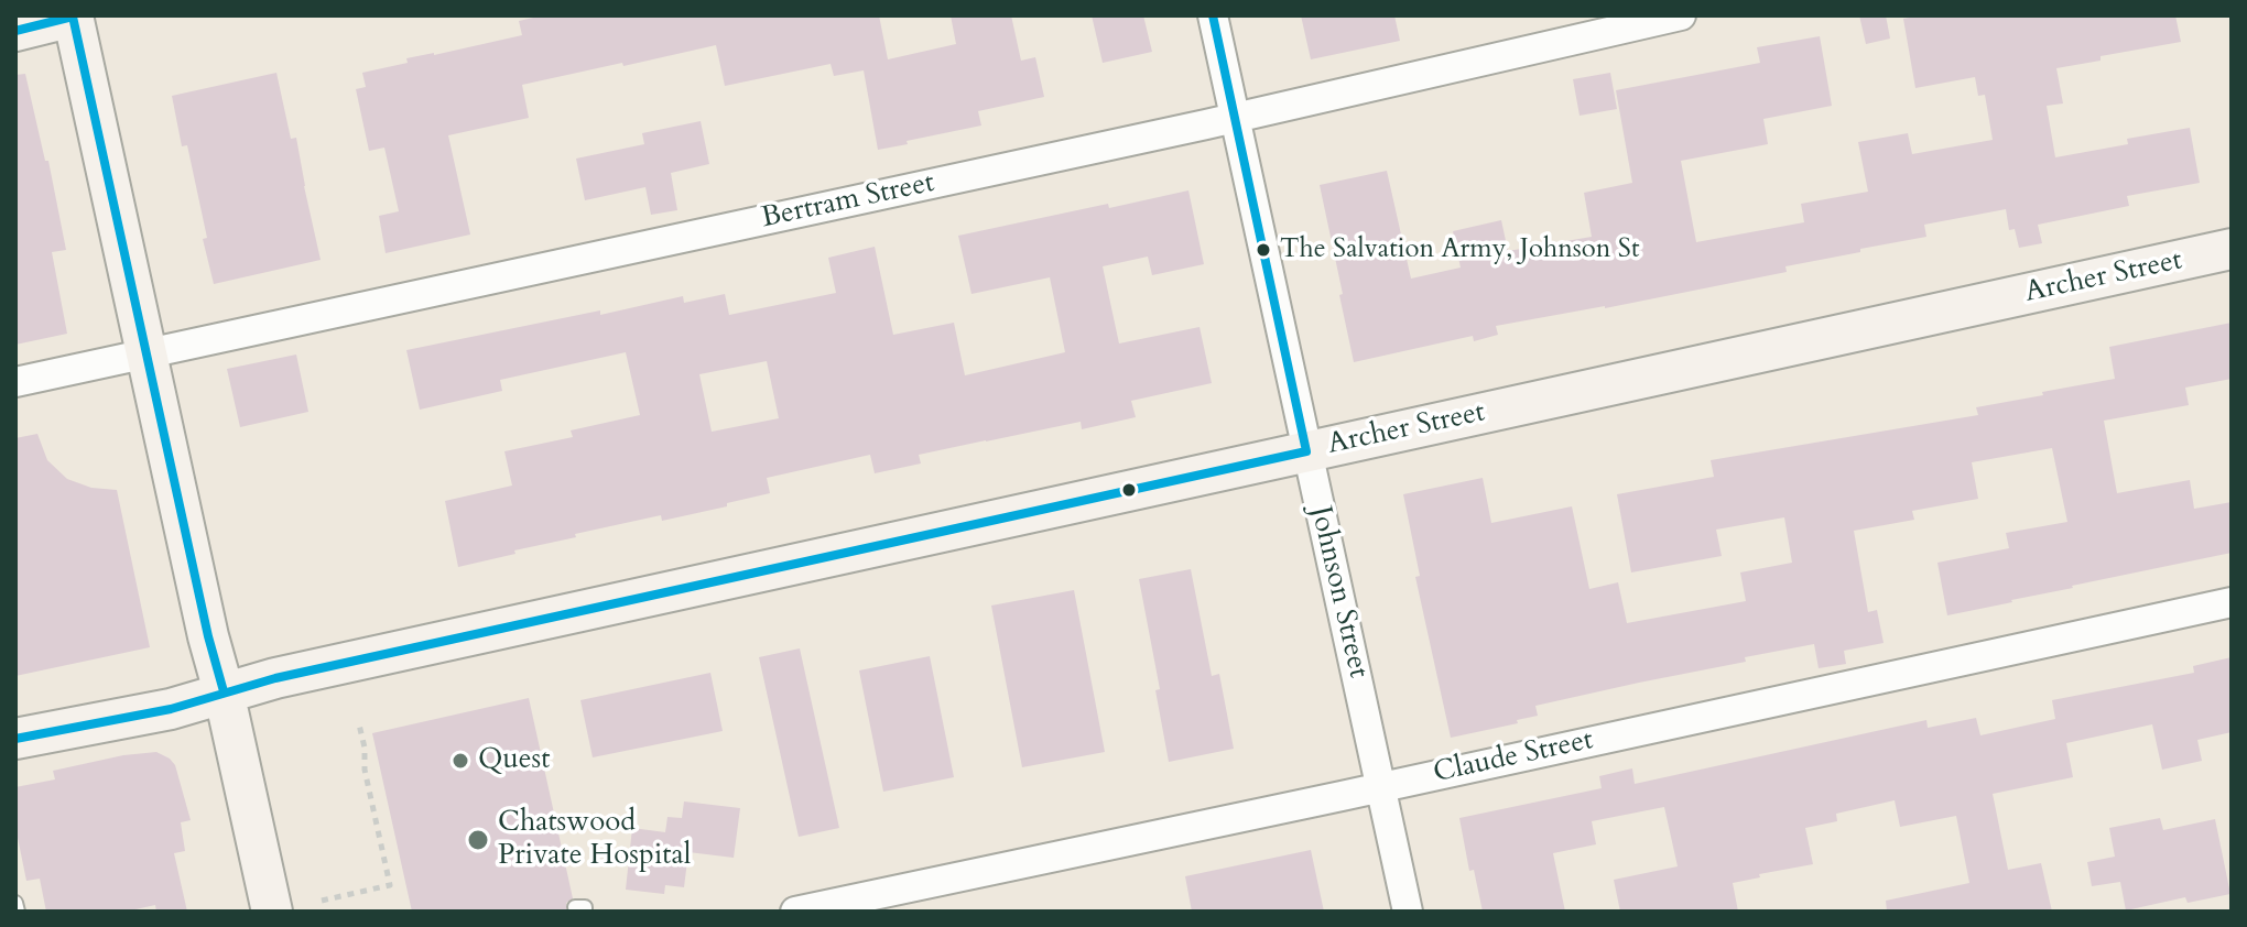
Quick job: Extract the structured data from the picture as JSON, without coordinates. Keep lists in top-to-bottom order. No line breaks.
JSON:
{"streets":{"main road":["Archer Street"],"street":["Bertram Street","Johnson Street","Claude Street"]},"crossings":[["Bertram Street","Johnson Street"],["Archer Street","Johnson Street"],["Johnson Street","Claude Street"]],"places":["The Salvation Army, Johnson St","Quest","Chatswood Private Hospital"]}
